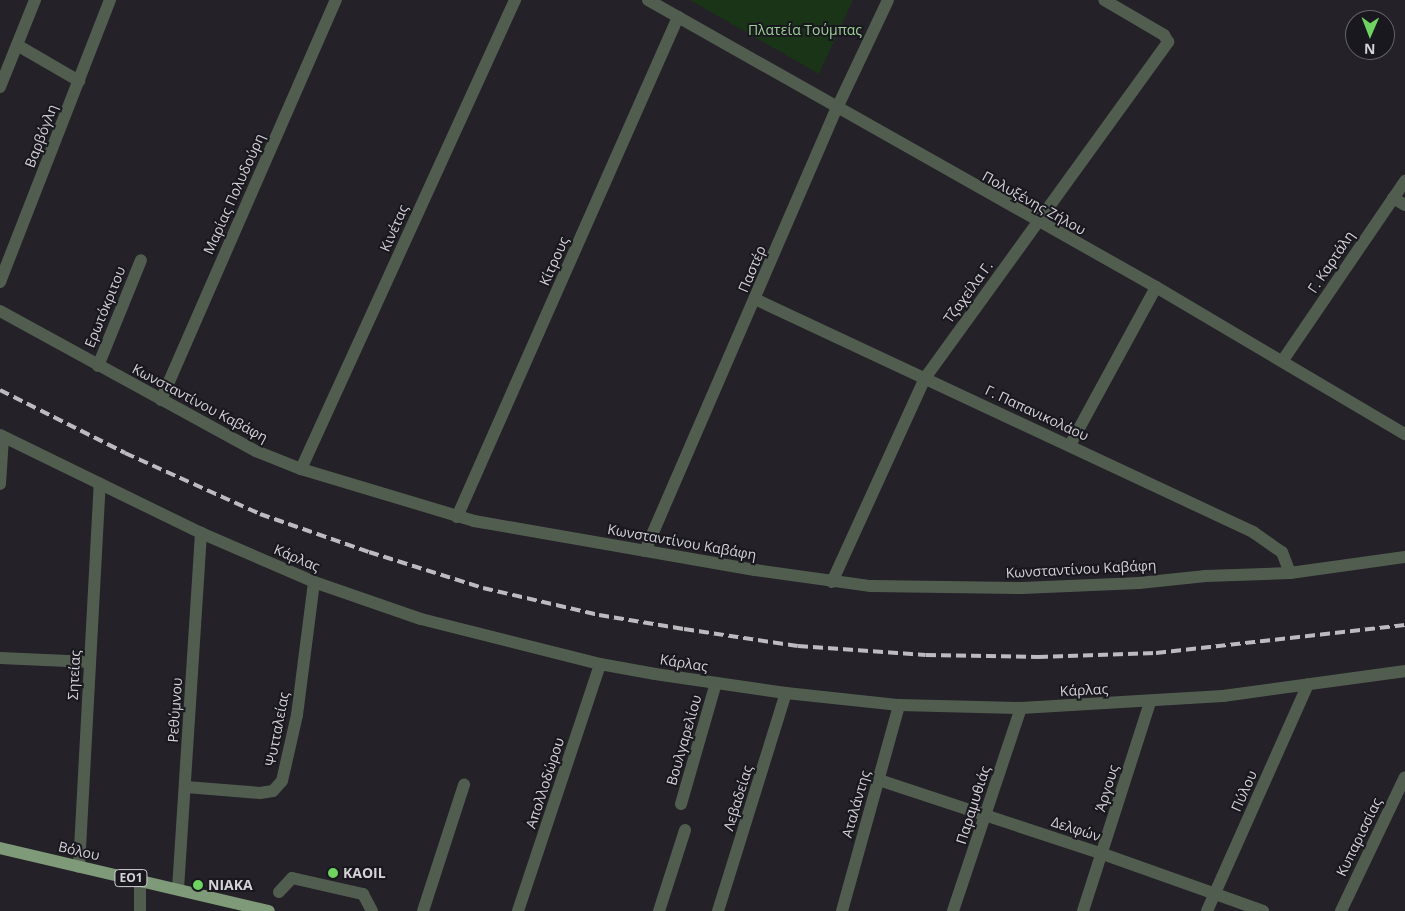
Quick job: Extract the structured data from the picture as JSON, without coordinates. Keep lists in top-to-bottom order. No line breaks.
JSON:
{"streets":{"main road":["Βόλου","ΕΟ1"],"street":["Βαρβόγλη","Μαρίας Πολυδούρη","Πολυξένης Ζήλου","Κινέτας","Κίτρους","Γ. Καρτάλη","Παστέρ","Τζαχείλα Γ.","Ερωτόκριτου","Κωνσταντίνου Καβάφη","Γ. Παπανικολάου","Κάρλας","Σητείας","Ρεθύμνου","Ψυτταλείας","Βουλγαρελίου","Απολλοδώρου","Άργους","Πύλου","Λεβαδείας","Αταλάντης","Παραμυθιάς","Δελφών","Κυπαρισσίας"]},"crossings":[["Μαρίας Πολυδούρη","Κωνσταντίνου Καβάφη"],["Πολυξένης Ζήλου","Κίτρους"],["Πολυξένης Ζήλου","Γ. Καρτάλη"],["Πολυξένης Ζήλου","Παστέρ"],["Πολυξένης Ζήλου","Τζαχείλα Γ."],["Κινέτας","Κωνσταντίνου Καβάφη"],["Κίτρους","Κωνσταντίνου Καβάφη"],["Παστέρ","Κωνσταντίνου Καβάφη"],["Παστέρ","Γ. Παπανικολάου"],["Τζαχείλα Γ.","Κωνσταντίνου Καβάφη"],["Τζαχείλα Γ.","Γ. Παπανικολάου"],["Ερωτόκριτου","Κωνσταντίνου Καβάφη"],["Κωνσταντίνου Καβάφη","Γ. Παπανικολάου"],["Κάρλας","Σητείας"],["Κάρλας","Ρεθύμνου"],["Κάρλας","Ψυτταλείας"],["Κάρλας","Βουλγαρελίου"],["Κάρλας","Απολλοδώρου"],["Κάρλας","Άργους"],["Κάρλας","Πύλου"],["Κάρλας","Λεβαδείας"],["Κάρλας","Αταλάντης"],["Κάρλας","Παραμυθιάς"],["Σητείας","Βόλου"],["Ρεθύμνου","Ψυτταλείας"],["Ρεθύμνου","Βόλου"],["Άργους","Δελφών"],["Πύλου","Δελφών"],["Αταλάντης","Δελφών"],["Παραμυθιάς","Δελφών"]],"parks":["Πλατεία Τούμπας"],"places":["KAOIL","ΝΙΑΚΑ"],"north":"bottom"}
